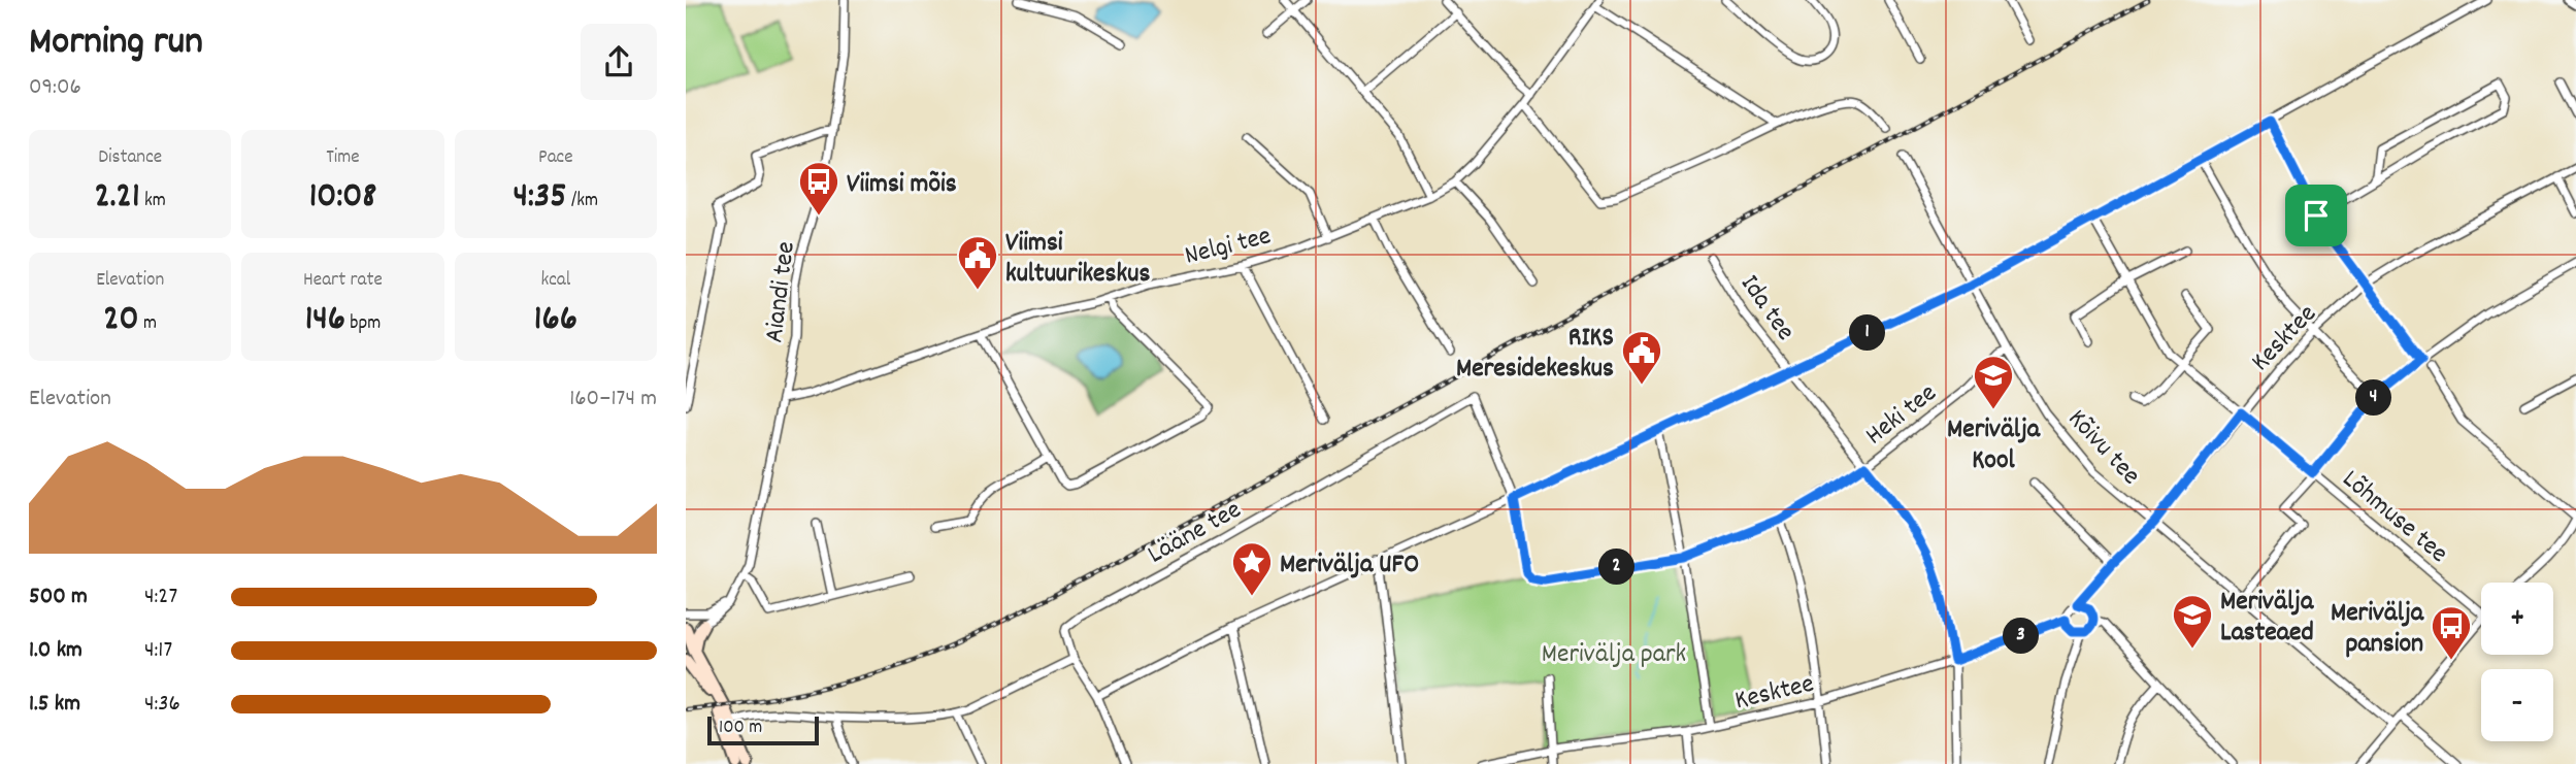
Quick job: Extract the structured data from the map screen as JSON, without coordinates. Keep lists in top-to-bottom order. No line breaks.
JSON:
{"streets":{"street":["Nelgi tee","Aiandi tee","Ida tee","Kesktee","Heki tee","Kõivu tee","Lõhmuse tee","Lääne tee"]},"crossings":[["Nelgi tee","Aiandi tee"],["Ida tee","Kesktee"],["Ida tee","Heki tee"],["Kesktee","Kõivu tee"],["Kesktee","Lõhmuse tee"],["Heki tee","Kõivu tee"],["Heki tee","Lääne tee"]],"parks":["Merivälja park"],"places":{"bus stop":["Viimsi mõis","Merivälja pansion"],"public building":["Viimsi kultuurikeskus","RIKS Meresidekeskus"],"school or university":["Merivälja Kool","Merivälja Lasteaed"],"place":["Merivälja UFO"]},"scale_bar":"100 m","page":{"heading":["Morning run","09:06"],"stats":[["Distance","2.21 km"],["Time","10:08"],["Pace","4:35 /km"],["Elevation","20 m"],["Heart rate","146 bpm"],["kcal","166"]],"pins":["1","4","2","3"],"chart":["Elevation","160–174 m"],"list":[{"name":"500 m","note":"4:27"},{"name":"1.0 km","note":"4:17"},{"name":"1.5 km","note":"4:36"}],"map_buttons":["+","−"],"scale":"100 m"}}
